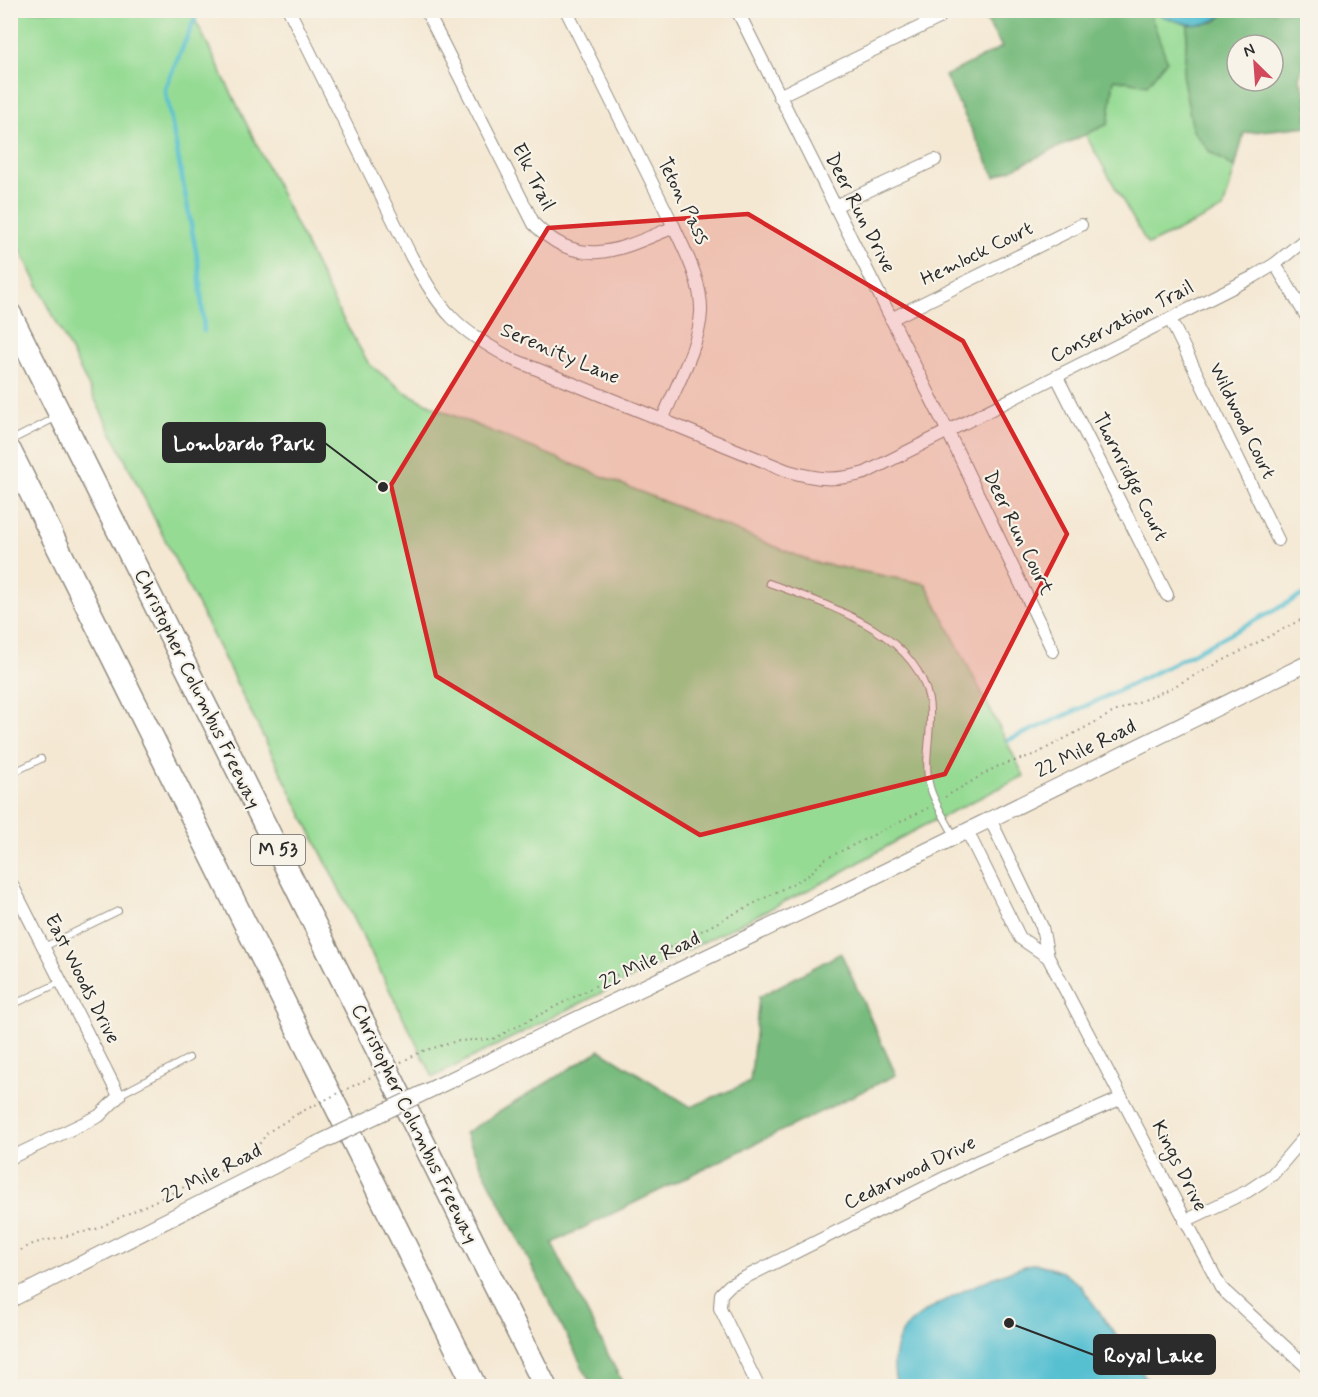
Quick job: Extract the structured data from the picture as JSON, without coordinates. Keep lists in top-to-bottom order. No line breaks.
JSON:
{"streets":{"highway":["Christopher Columbus Freeway","M 53"],"street":["Elk Trail","Teton Pass","Deer Run Drive","Hemlock Court","Conservation Trail","Serenity Lane","Wildwood Court","Thornridge Court","Deer Run Court","22 Mile Road","East Woods Drive","Kings Drive","Cedarwood Drive"]},"crossings":[["Elk Trail","Teton Pass"],["Teton Pass","Serenity Lane"],["Deer Run Drive","Hemlock Court"],["Deer Run Drive","Conservation Trail"],["Deer Run Drive","Serenity Lane"],["Deer Run Drive","Deer Run Court"],["Conservation Trail","Serenity Lane"],["Conservation Trail","Wildwood Court"],["Conservation Trail","Thornridge Court"],["Conservation Trail","Deer Run Court"],["Serenity Lane","Deer Run Court"],["22 Mile Road","Kings Drive"],["Kings Drive","Cedarwood Drive"]],"places":["Lombardo Park","Royal Lake"],"north":"top left"}
